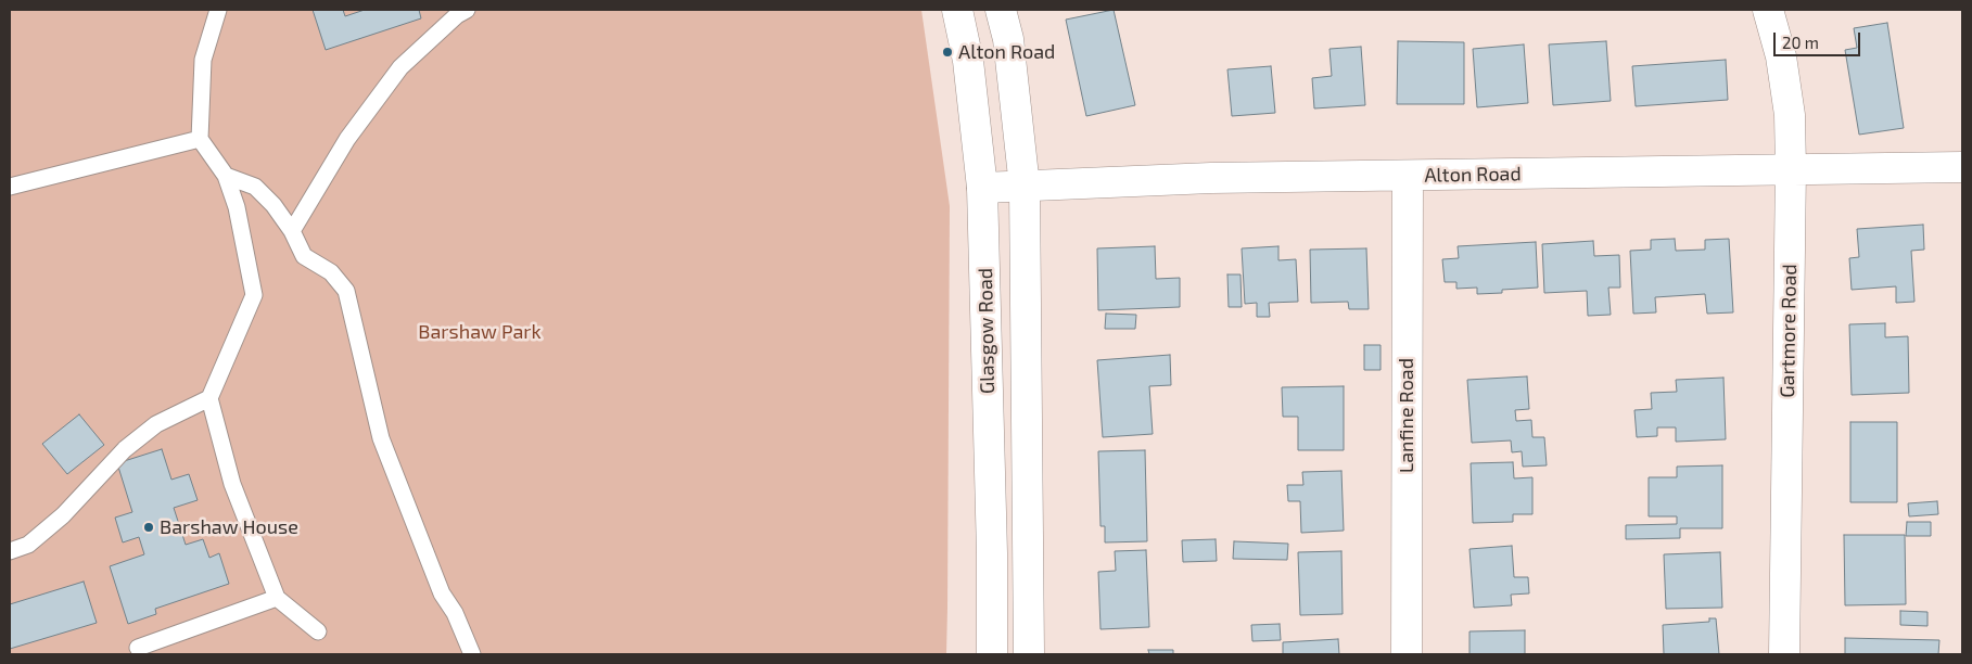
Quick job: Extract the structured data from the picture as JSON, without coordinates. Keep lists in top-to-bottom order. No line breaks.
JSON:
{"streets":{"street":["Alton Road","Glasgow Road","Gartmore Road","Lanfine Road"]},"crossings":[["Alton Road","Glasgow Road"],["Alton Road","Gartmore Road"],["Alton Road","Lanfine Road"]],"parks":["Barshaw Park"],"places":["Alton Road","Barshaw House"],"scale_bar":"20 m"}
